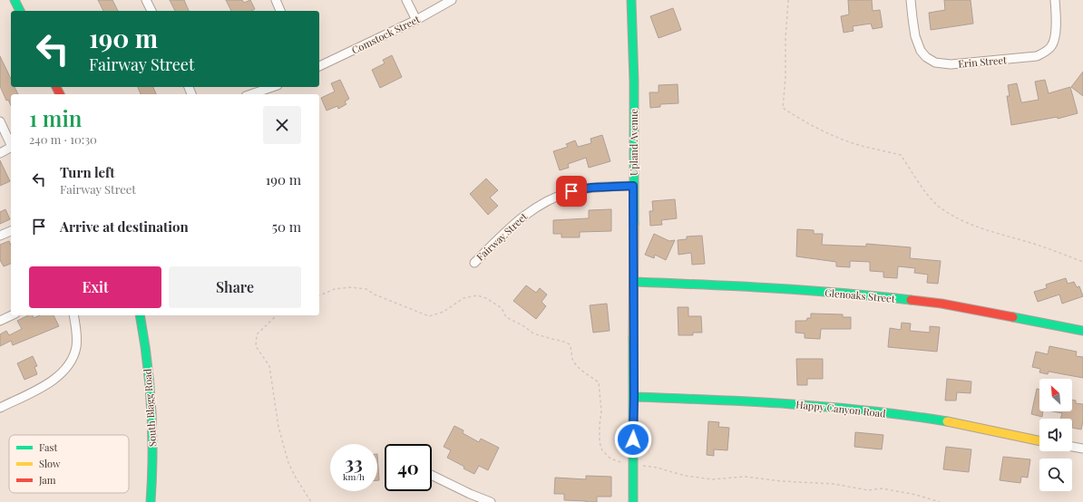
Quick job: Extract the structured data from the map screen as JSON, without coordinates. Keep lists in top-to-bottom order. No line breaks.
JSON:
{"streets":{"street":["Comstock Street","Erin Street","Upland Avenue","Fairway Street","Glenoaks Street","South Blagg Road","Happy Canyon Road"]},"crossings":[["Upland Avenue","Fairway Street"],["Upland Avenue","Glenoaks Street"],["Upland Avenue","Happy Canyon Road"]],"legend":["Fast","Slow","Jam"],"north":"top left","page":{"turn":["190 m","Fairway Street"],"heading":["1 min","240 m · 10:30"],"list":[{"name":"Turn left","note":"Fairway Street","value":"190 m"},{"name":"Arrive at destination","value":"50 m"}],"buttons":["Exit","Share"],"speed":"33 km/h","limit":"40"}}
